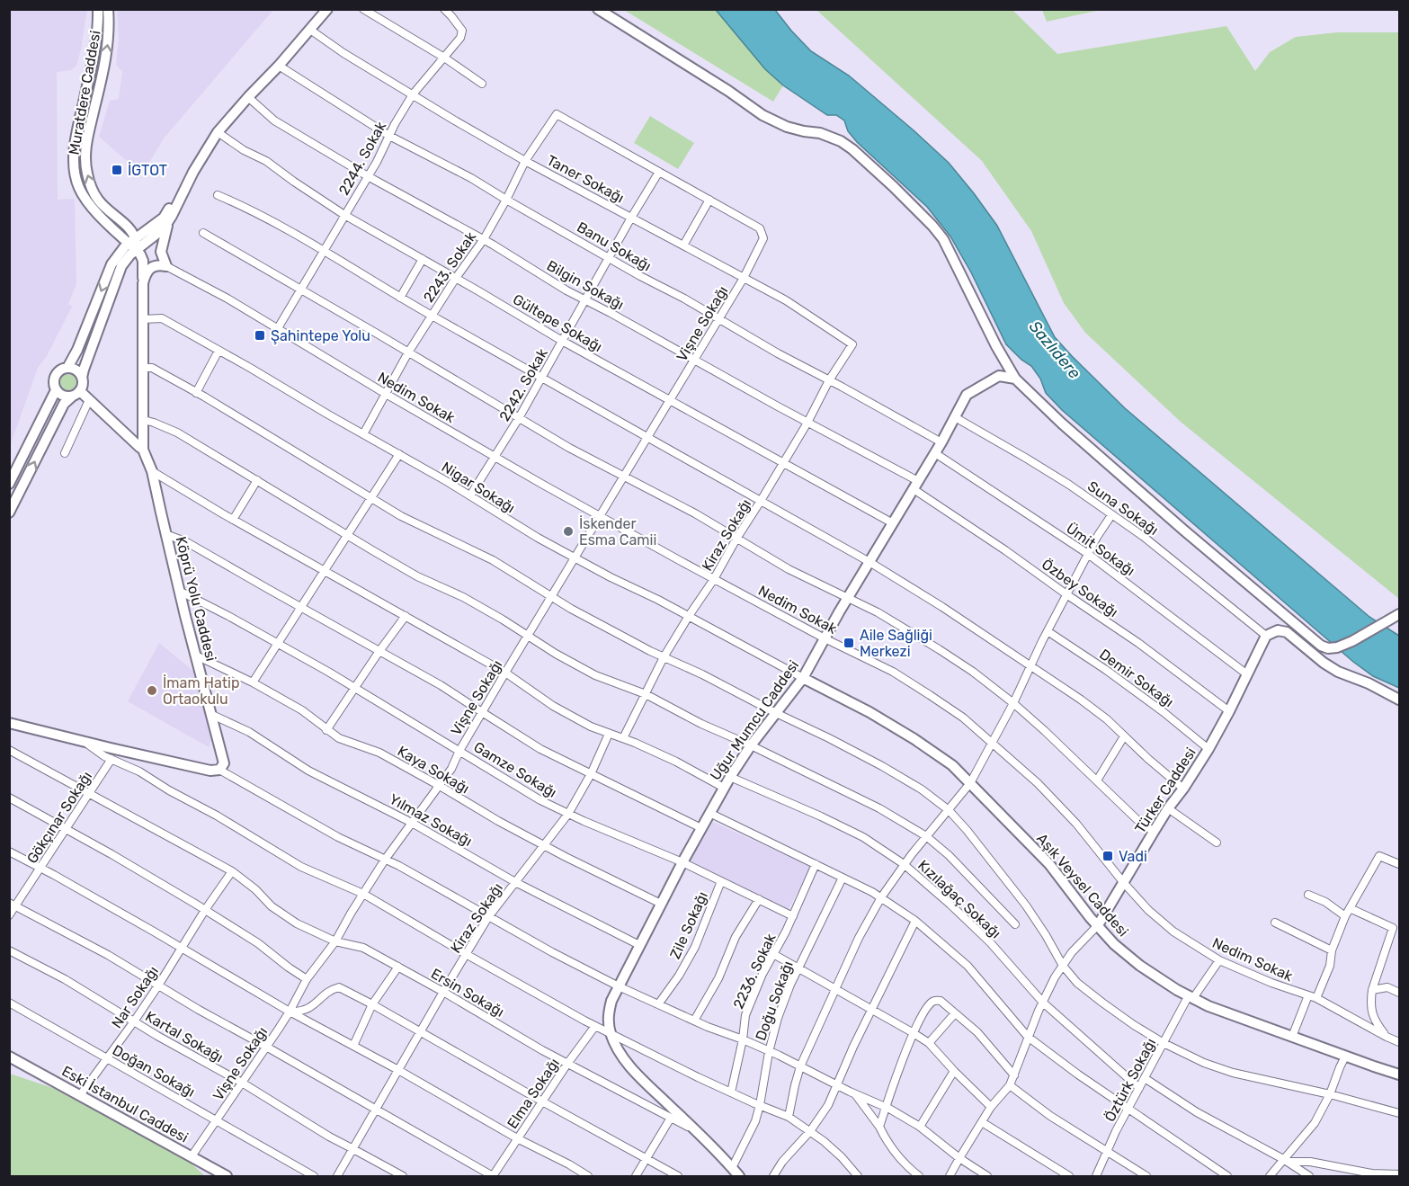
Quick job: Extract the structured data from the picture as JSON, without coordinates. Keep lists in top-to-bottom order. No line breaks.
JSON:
{"streets":{"main road":["Muratdere Caddesi","Köprü Yolu Caddesi","Uğur Mumcu Caddesi","Türker Caddesi","Aşık Veysel Caddesi","Eski İstanbul Caddesi"],"street":["2244. Sokak","Taner Sokağı","Banu Sokağı","2243. Sokak","Bilgin Sokağı","Gültepe Sokağı","Vişne Sokağı","2242. Sokak","Nedim Sokak","Nigar Sokağı","Suna Sokağı","Kiraz Sokağı","Ümit Sokağı","Özbey Sokağı","Demir Sokağı","Kaya Sokağı","Gamze Sokağı","Gökçınar Sokağı","Yılmaz Sokağı","Kızılağaç Sokağı","Zile Sokağı","2236. Sokak","Ersin Sokağı","Nar Sokağı","Doğu Sokağı","Kartal Sokağı","Doğan Sokağı","Öztürk Sokağı","Elma Sokağı"]},"crossings":[["Muratdere Caddesi","Köprü Yolu Caddesi"],["2244. Sokak","Taner Sokağı"],["2244. Sokak","Banu Sokağı"],["2244. Sokak","Bilgin Sokağı"],["2244. Sokak","Gültepe Sokağı"],["2244. Sokak","Nedim Sokak"],["Taner Sokağı","2243. Sokak"],["Taner Sokağı","Vişne Sokağı"],["Taner Sokağı","2242. Sokak"],["Taner Sokağı","Kiraz Sokağı"],["Banu Sokağı","2243. Sokak"],["Banu Sokağı","Vişne Sokağı"],["Banu Sokağı","2242. Sokak"],["Banu Sokağı","Kiraz Sokağı"],["Banu Sokağı","Uğur Mumcu Caddesi"],["2243. Sokak","Bilgin Sokağı"],["2243. Sokak","Gültepe Sokağı"],["2243. Sokak","2242. Sokak"],["2243. Sokak","Nedim Sokak"],["2243. Sokak","Nigar Sokağı"],["Bilgin Sokağı","Vişne Sokağı"],["Bilgin Sokağı","2242. Sokak"],["Bilgin Sokağı","Kiraz Sokağı"],["Bilgin Sokağı","Özbey Sokağı"],["Bilgin Sokağı","Uğur Mumcu Caddesi"],["Gültepe Sokağı","Vişne Sokağı"],["Gültepe Sokağı","2242. Sokak"],["Gültepe Sokağı","Kiraz Sokağı"],["Gültepe Sokağı","Uğur Mumcu Caddesi"],["Vişne Sokağı","Nedim Sokak"],["Vişne Sokağı","Nigar Sokağı"],["Vişne Sokağı","Kaya Sokağı"],["Vişne Sokağı","Gamze Sokağı"],["Vişne Sokağı","Yılmaz Sokağı"],["Vişne Sokağı","Ersin Sokağı"],["Vişne Sokağı","Kartal Sokağı"],["Vişne Sokağı","Doğan Sokağı"],["Vişne Sokağı","Eski İstanbul Caddesi"],["2242. Sokak","Nedim Sokak"],["2242. Sokak","Nigar Sokağı"],["Nedim Sokak","Kiraz Sokağı"],["Nedim Sokak","Uğur Mumcu Caddesi"],["Nedim Sokak","Türker Caddesi"],["Nedim Sokak","Öztürk Sokağı"],["Nigar Sokağı","Kiraz Sokağı"],["Nigar Sokağı","Köprü Yolu Caddesi"],["Nigar Sokağı","Uğur Mumcu Caddesi"],["Nigar Sokağı","Aşık Veysel Caddesi"],["Suna Sokağı","Uğur Mumcu Caddesi"],["Suna Sokağı","Türker Caddesi"],["Kiraz Sokağı","Kaya Sokağı"],["Kiraz Sokağı","Gamze Sokağı"],["Kiraz Sokağı","Yılmaz Sokağı"],["Kiraz Sokağı","Ersin Sokağı"],["Kiraz Sokağı","Kartal Sokağı"],["Ümit Sokağı","Uğur Mumcu Caddesi"],["Ümit Sokağı","Türker Caddesi"],["Özbey Sokağı","Uğur Mumcu Caddesi"],["Özbey Sokağı","Türker Caddesi"],["Köprü Yolu Caddesi","Kaya Sokağı"],["Köprü Yolu Caddesi","Gamze Sokağı"],["Köprü Yolu Caddesi","Yılmaz Sokağı"],["Demir Sokağı","Türker Caddesi"],["Uğur Mumcu Caddesi","Kaya Sokağı"],["Uğur Mumcu Caddesi","Gamze Sokağı"],["Uğur Mumcu Caddesi","Yılmaz Sokağı"],["Uğur Mumcu Caddesi","Aşık Veysel Caddesi"],["Uğur Mumcu Caddesi","Kızılağaç Sokağı"],["Uğur Mumcu Caddesi","Ersin Sokağı"],["Uğur Mumcu Caddesi","Doğu Sokağı"],["Gamze Sokağı","Zile Sokağı"],["Gamze Sokağı","2236. Sokak"],["Türker Caddesi","Aşık Veysel Caddesi"],["Türker Caddesi","Kızılağaç Sokağı"],["Gökçınar Sokağı","Ersin Sokağı"],["Aşık Veysel Caddesi","Öztürk Sokağı"],["Kızılağaç Sokağı","Öztürk Sokağı"],["Ersin Sokağı","Nar Sokağı"],["Ersin Sokağı","Elma Sokağı"],["Nar Sokağı","Kartal Sokağı"],["Nar Sokağı","Doğan Sokağı"],["Nar Sokağı","Eski İstanbul Caddesi"]],"water":["Sazlıdere"],"places":{"transit":["İGTOT","Şahintepe Yolu","Aile Sağliği Merkezi","Vadi"],"other":["İskender Esma Camii","İmam Hatip Ortaokulu"]}}
